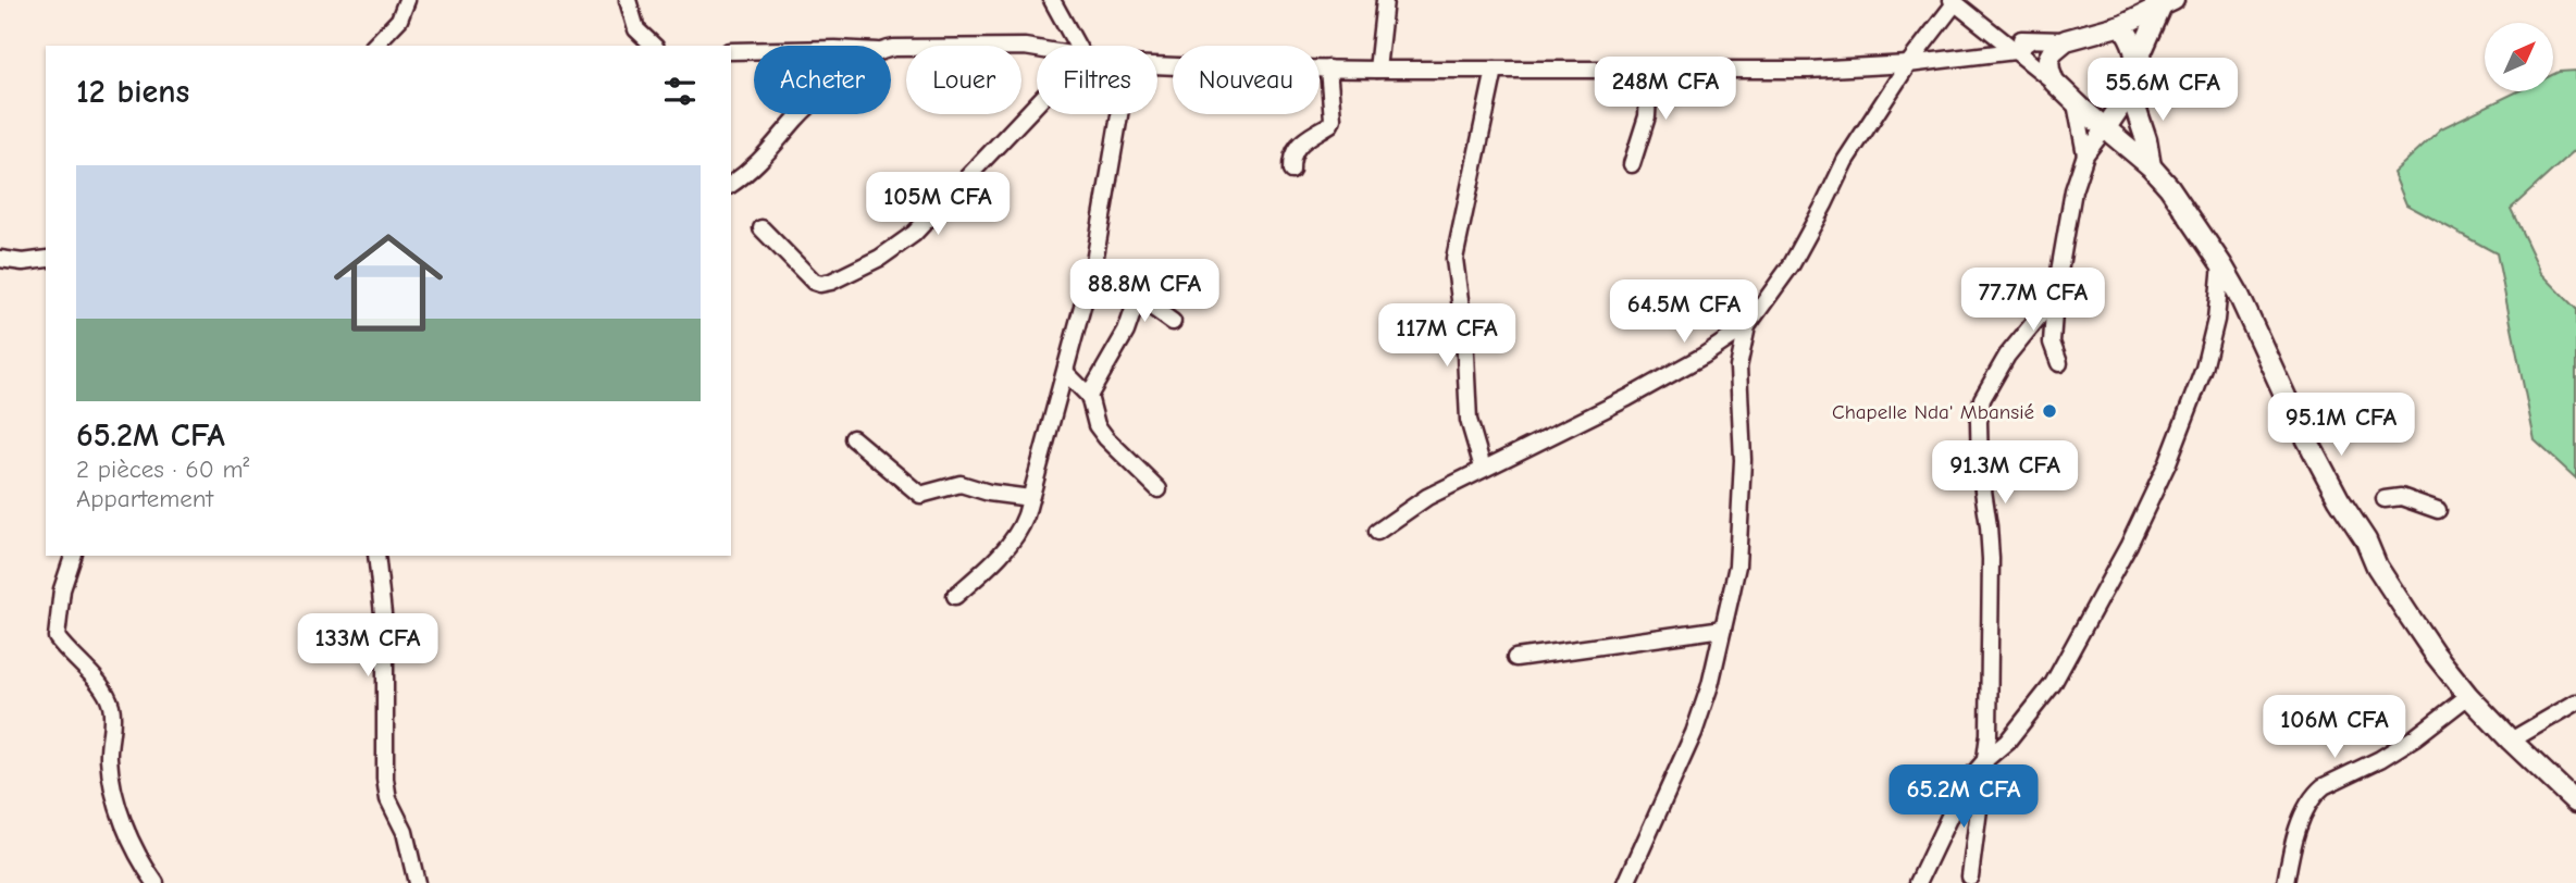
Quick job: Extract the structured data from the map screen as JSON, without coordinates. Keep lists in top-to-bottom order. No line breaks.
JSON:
{"places":["Chapelle Nda' Mbansié"],"north":"top right","page":{"chip":["Acheter","Louer","Filtres","Nouveau"],"heading":"12 biens","price":["248M CFA","55.6M CFA","105M CFA","88.8M CFA","77.7M CFA","64.5M CFA","117M CFA","95.1M CFA","91.3M CFA","133M CFA","106M CFA","65.2M CFA"],"list":[{"name":"65.2M CFA","note":"2 pièces · 60 m² · Appartement"}]}}
